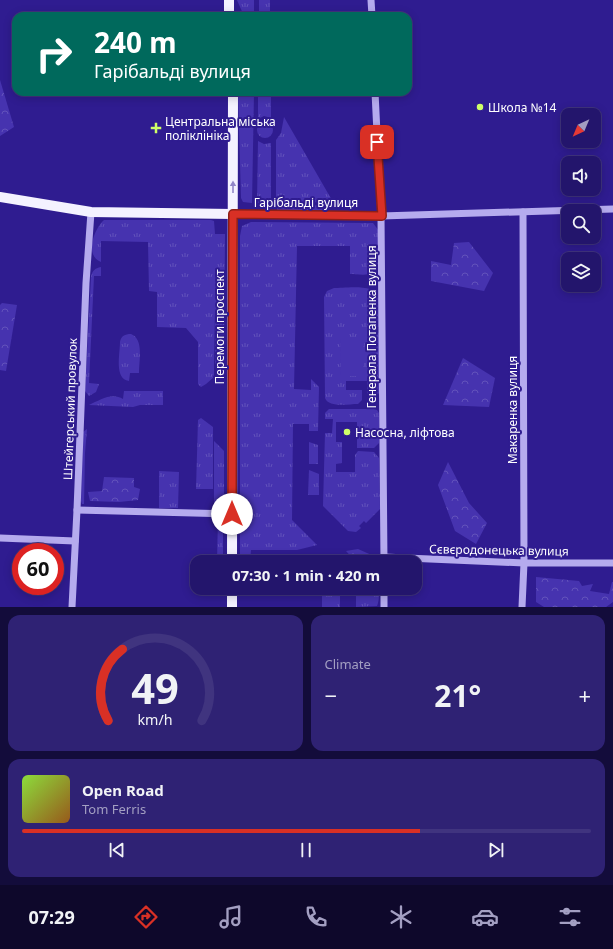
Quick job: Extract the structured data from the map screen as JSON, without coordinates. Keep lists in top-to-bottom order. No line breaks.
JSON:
{"streets":{"main road":["Гарібальді вулиця","Перемоги проспект"],"street":["Генерала Потапенка вулиця","Штейгерський провулок","Макаренка вулиця","Сєвєродонецька вулиця"]},"crossings":[["Гарібальді вулиця","Перемоги проспект"],["Гарібальді вулиця","Генерала Потапенка вулиця"],["Гарібальді вулиця","Штейгерський провулок"],["Гарібальді вулиця","Макаренка вулиця"],["Макаренка вулиця","Сєвєродонецька вулиця"]],"places":{"other":["Школа №14","Насосна, ліфтова"],"health":["Центральна міська полiклiнiка"]},"north":"bottom left","page":{"turn":["240 m","Гарібальді вулиця"],"limit":"60","trip":"07:30 · 1 min · 420 m","tile":"Climate","heat":["−","21°","+"],"song":["Open Road","Tom Ferris"],"tabs":"07:29","gauge":["49","km/h"]}}
